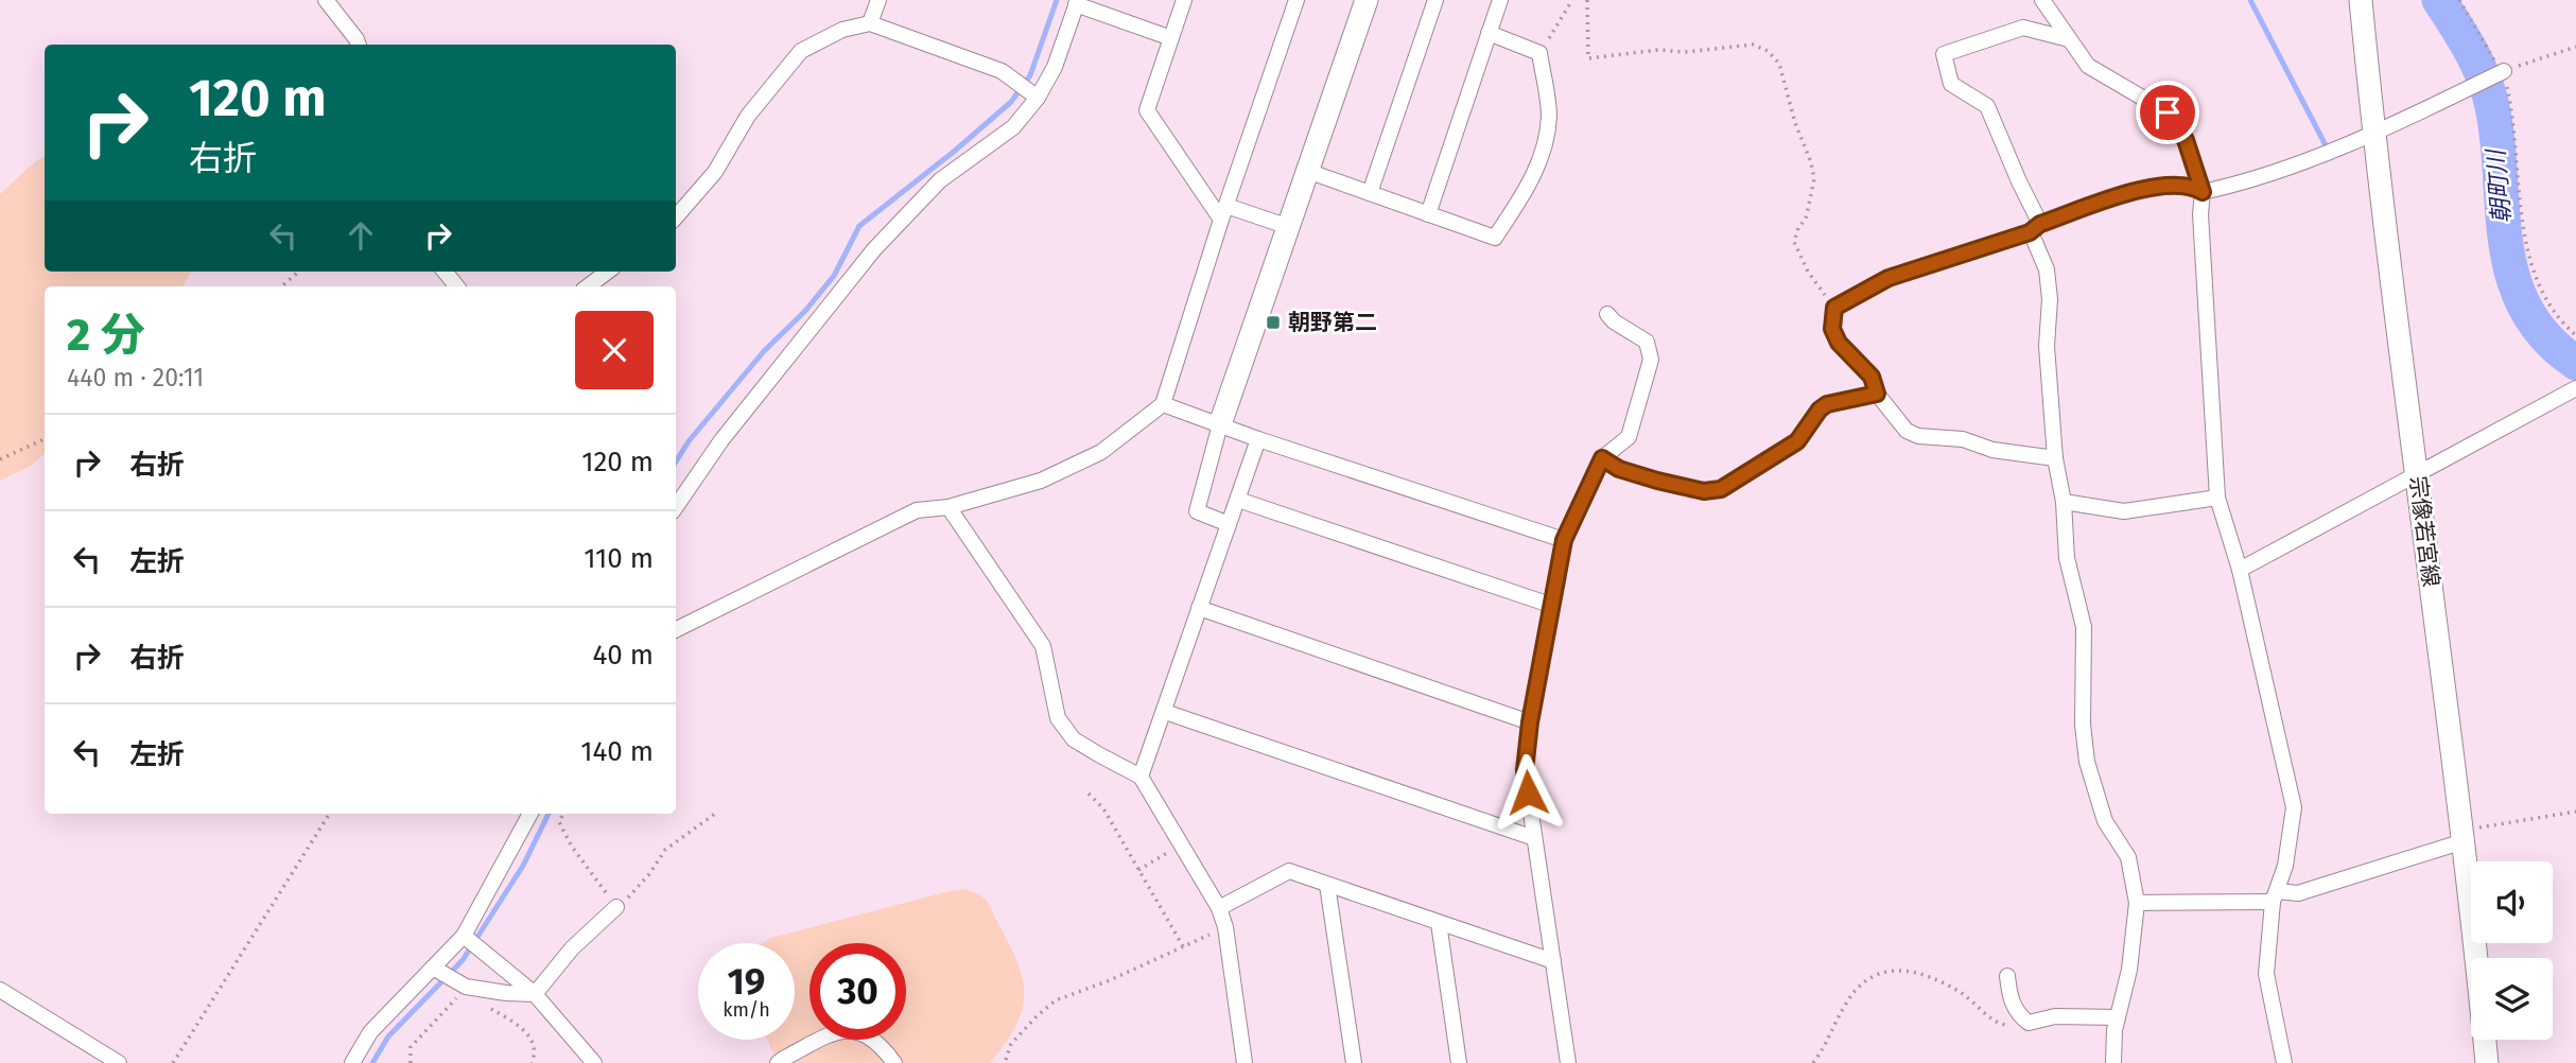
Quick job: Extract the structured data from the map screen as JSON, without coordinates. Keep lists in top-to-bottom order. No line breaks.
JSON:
{"streets":{"main road":["宗像若宮線"]},"water":["朝町川"],"places":{"transit":["朝野第二"]},"page":{"turn":["120 m","右折"],"heading":["2 分","440 m · 20:11"],"list":[{"name":"右折","value":"120 m"},{"name":"左折","value":"110 m"},{"name":"右折","value":"40 m"},{"name":"左折","value":"140 m"}],"speed":"19 km/h","limit":"30"}}
